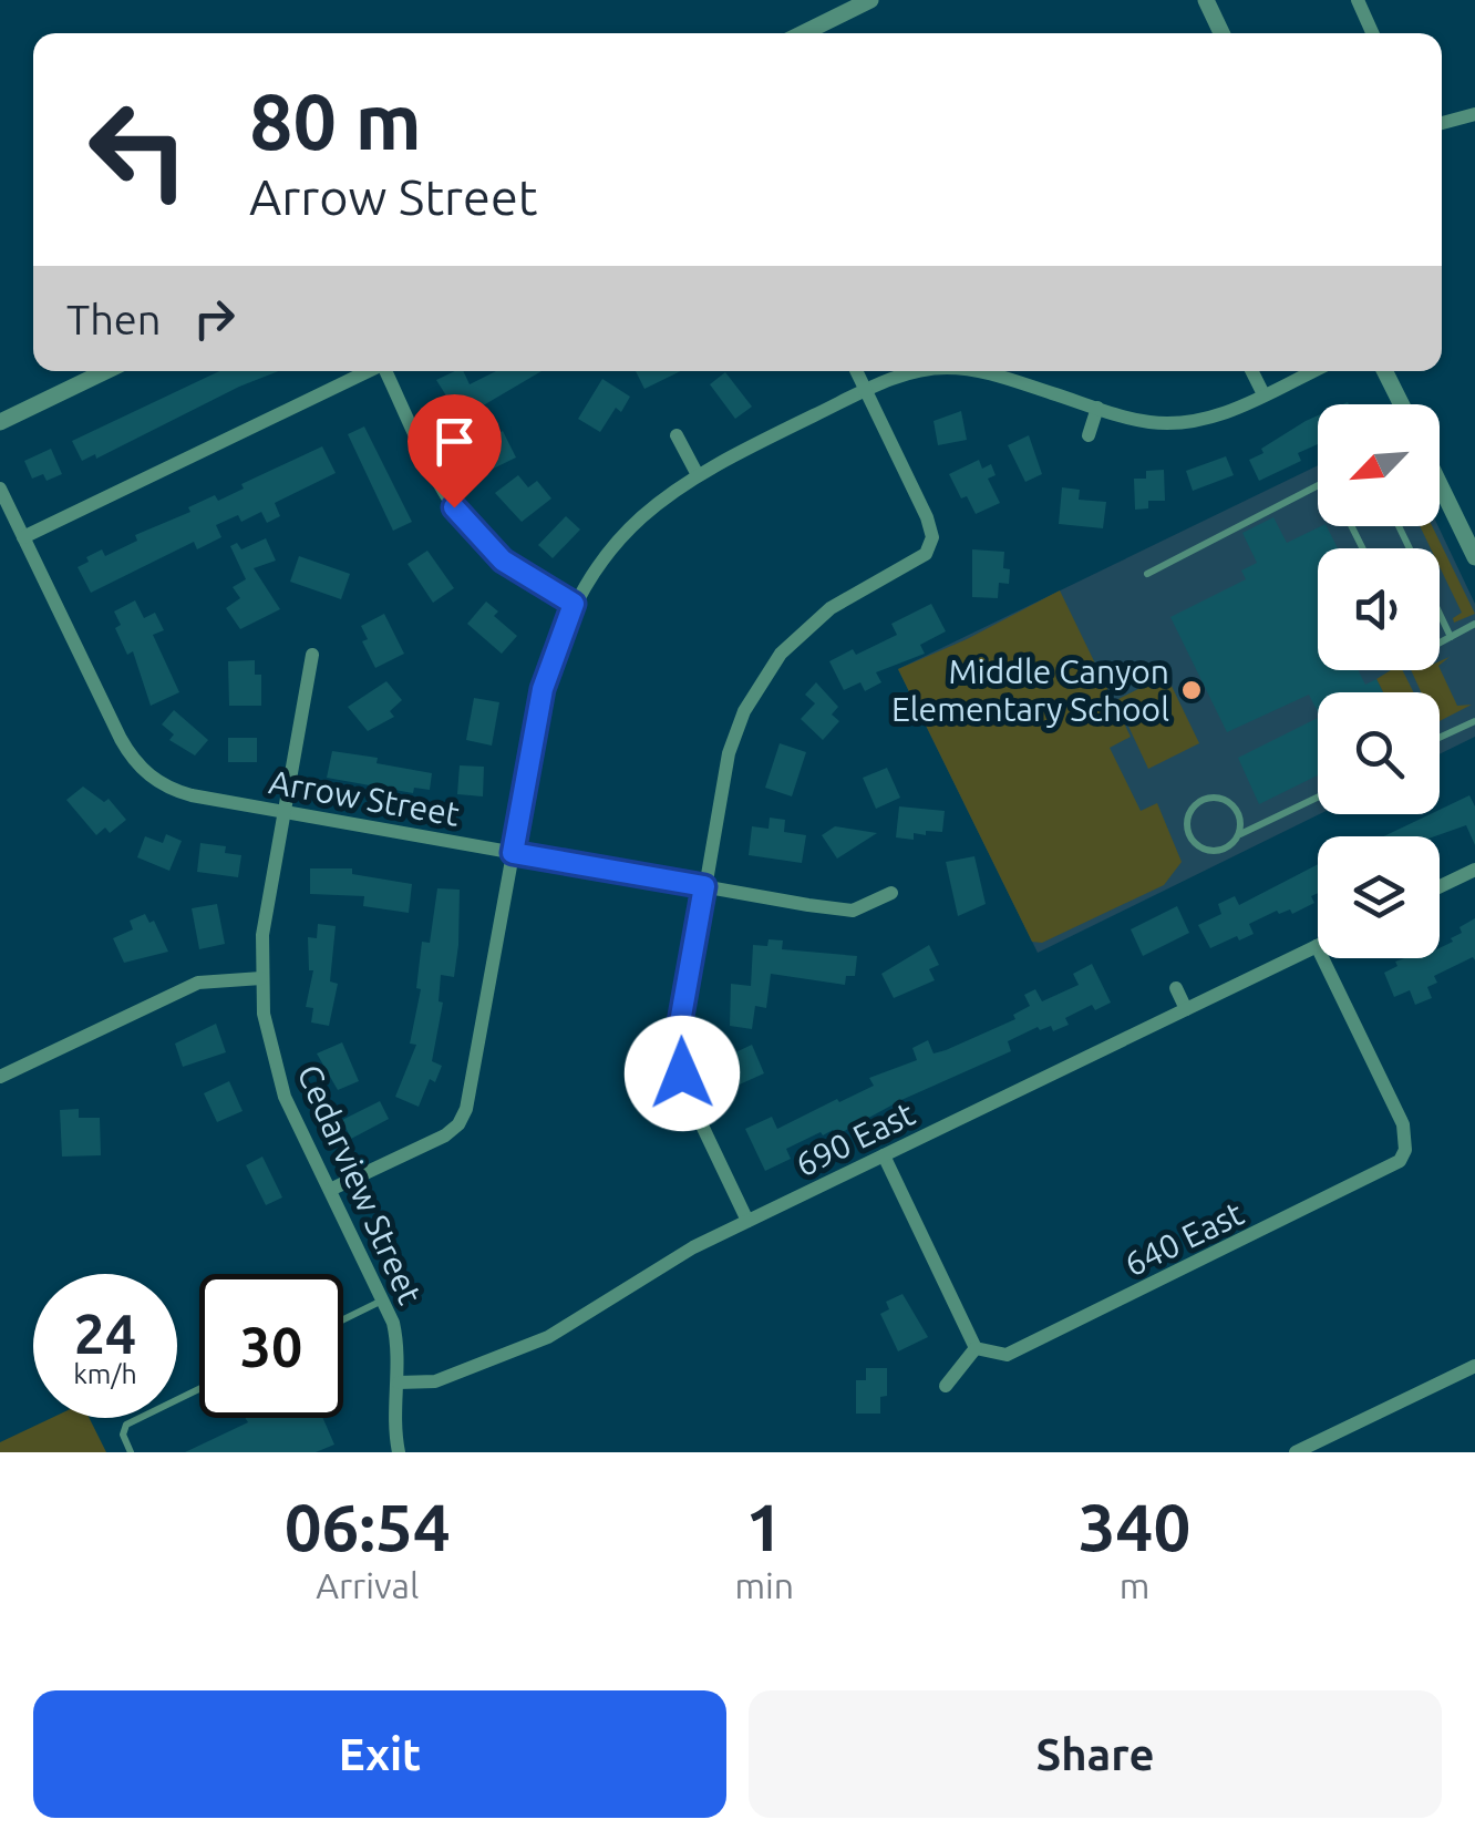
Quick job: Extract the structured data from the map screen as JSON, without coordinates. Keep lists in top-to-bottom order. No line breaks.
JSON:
{"streets":{"street":["Arrow Street","690 East","Cedarview Street","640 East"]},"crossings":[["Arrow Street","Cedarview Street"],["690 East","Cedarview Street"]],"places":["Middle Canyon Elementary School"],"north":"bottom left","page":{"turn":["80 m","Arrow Street"],"then":"Then","speed":"24 km/h","limit":"30","eta":["06:54","Arrival","1","min","340","m"],"buttons":["Exit","Share"]}}
